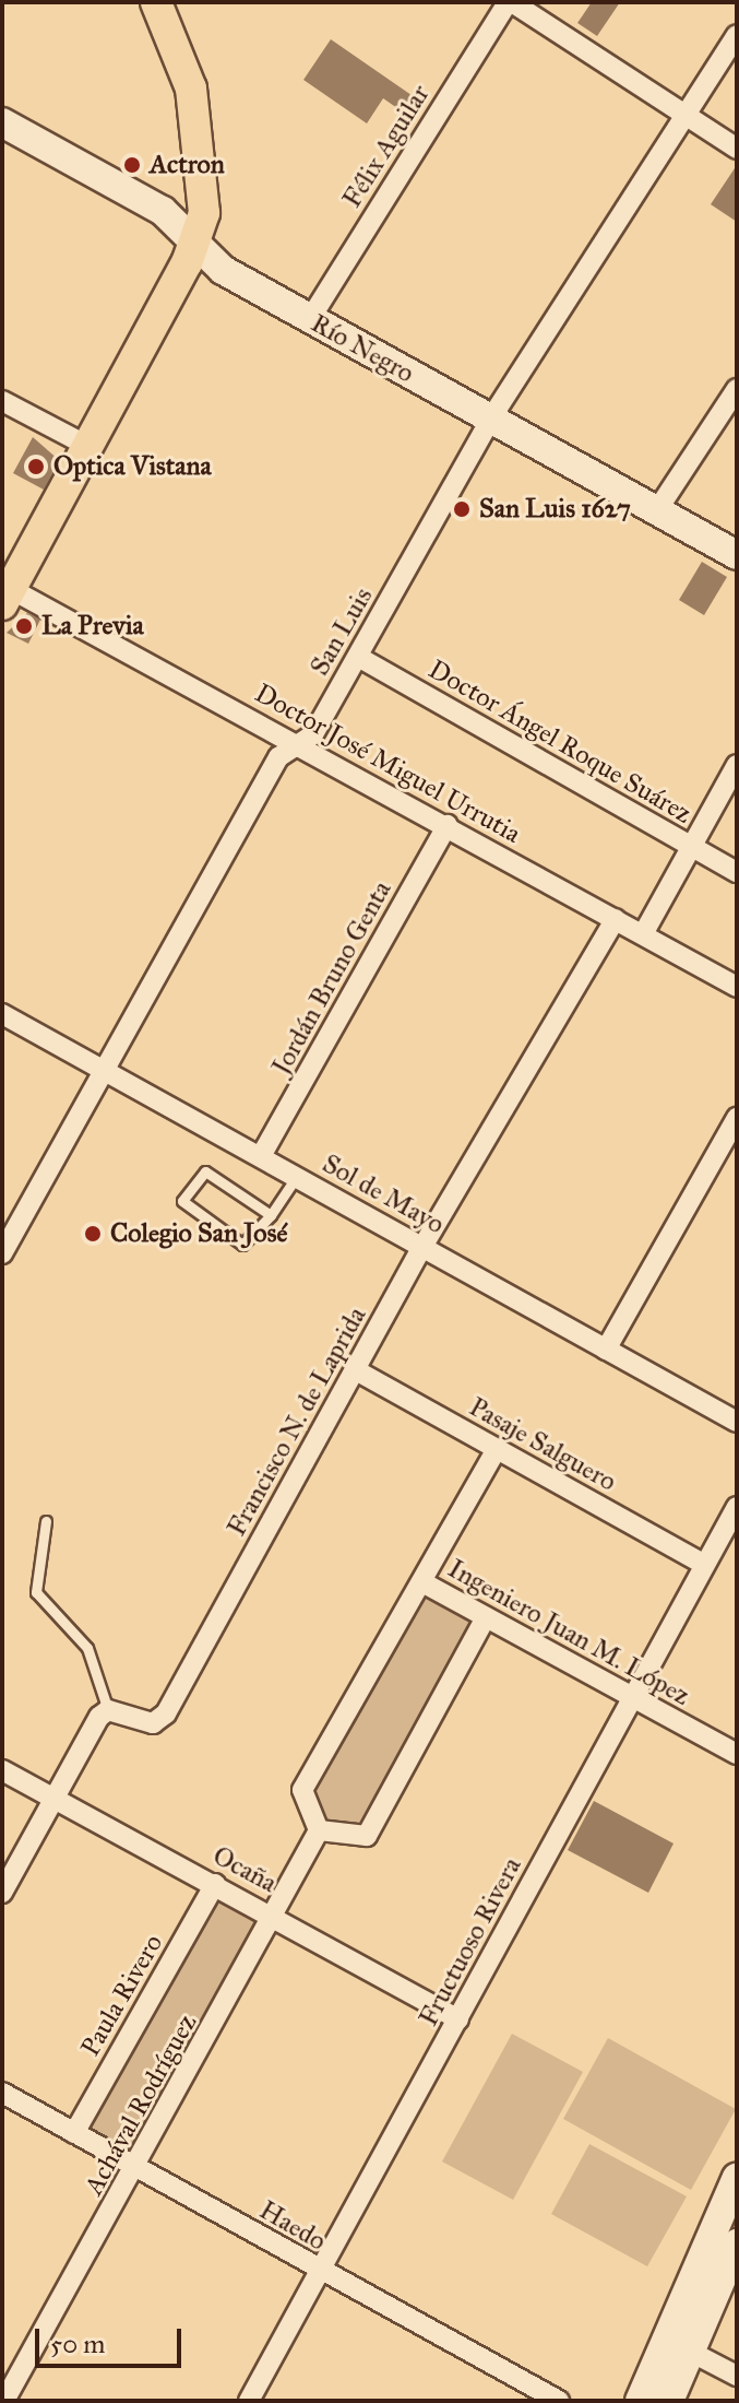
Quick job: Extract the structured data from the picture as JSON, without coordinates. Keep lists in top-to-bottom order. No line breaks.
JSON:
{"streets":{"street":["Félix Aguilar","Río Negro","San Luis","Doctor Ángel Roque Suárez","Doctor José Miguel Urrutia","Jordán Bruno Genta","Sol de Mayo","Francisco N. de Laprida","Pasaje Salguero","Ingeniero Juan M. López","Ocaña","Fructuoso Rivera","Paula Rivero","Achával Rodríguez","Haedo"]},"crossings":[["Félix Aguilar","Río Negro"],["Río Negro","San Luis"],["San Luis","Doctor Ángel Roque Suárez"],["San Luis","Doctor José Miguel Urrutia"],["San Luis","Sol de Mayo"],["Doctor José Miguel Urrutia","Jordán Bruno Genta"],["Doctor José Miguel Urrutia","Francisco N. de Laprida"],["Jordán Bruno Genta","Sol de Mayo"],["Sol de Mayo","Francisco N. de Laprida"],["Francisco N. de Laprida","Pasaje Salguero"],["Pasaje Salguero","Fructuoso Rivera"],["Ingeniero Juan M. López","Fructuoso Rivera"],["Ocaña","Fructuoso Rivera"],["Ocaña","Paula Rivero"],["Ocaña","Achával Rodríguez"],["Fructuoso Rivera","Haedo"],["Paula Rivero","Haedo"],["Achával Rodríguez","Haedo"]],"places":["Actron","Optica Vistana","San Luis 1627","La Previa","Colegio San José"],"scale_bar":"50 m"}
